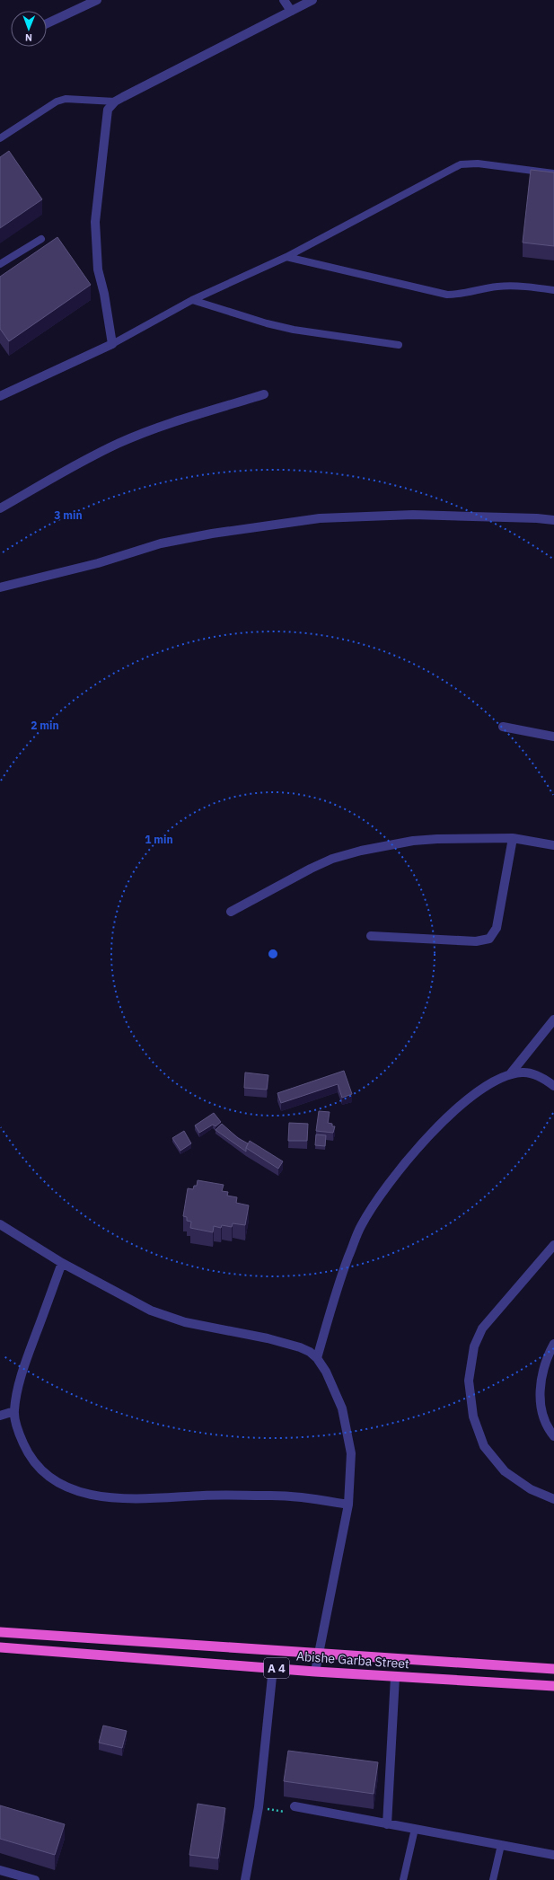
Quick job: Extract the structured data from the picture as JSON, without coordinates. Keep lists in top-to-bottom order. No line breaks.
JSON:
{"streets":{"highway":["Abishe Garba Street","A 4"]},"north":"bottom","rings":["3 min","2 min","1 min"]}
